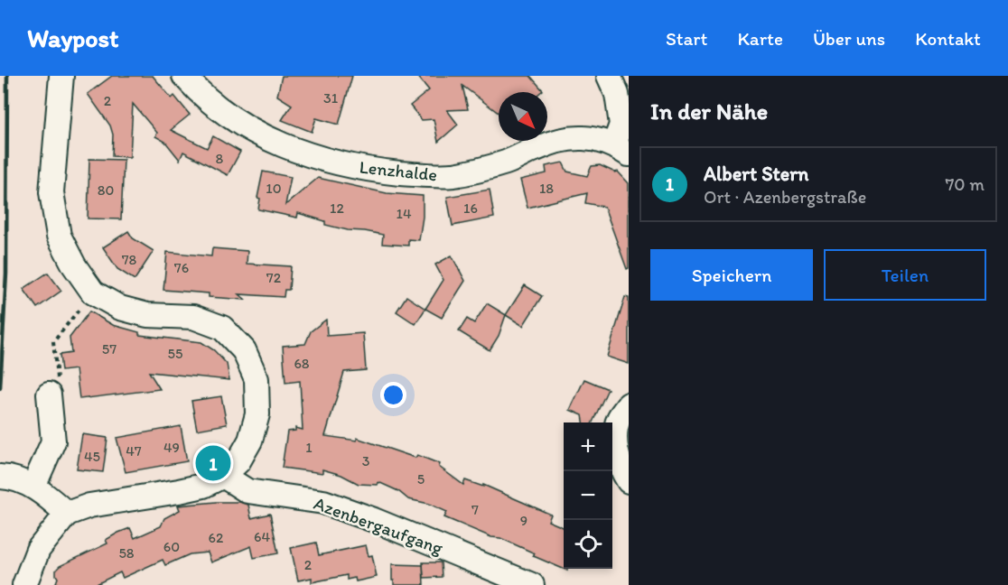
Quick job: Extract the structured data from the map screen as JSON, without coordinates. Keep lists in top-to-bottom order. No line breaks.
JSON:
{"streets":{"street":["Lenzhalde","Azenbergaufgang"]},"house_numbers":["31","2","8","10","18","80","12","16","14","78","76","72","57","55","68","49","1","47","45","3","5","7","9","64","62","60","58","2"],"north":"bottom right","page":{"header":"Waypost","nav":["Start","Karte","Über uns","Kontakt"],"heading":"In der Nähe","list":[{"mark":"1","name":"Albert Stern","note":"Ort · Azenbergstraße","value":"70 m"}],"buttons":["Speichern","Teilen"],"map_buttons":["+","−"],"pins":"1"}}
